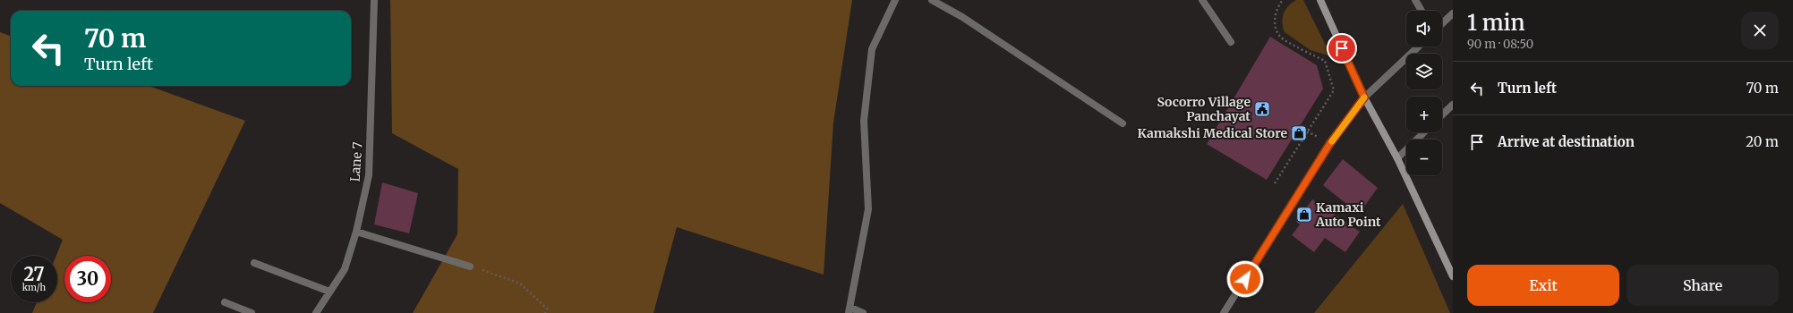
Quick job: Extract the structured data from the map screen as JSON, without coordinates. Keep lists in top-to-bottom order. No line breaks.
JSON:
{"streets":{"street":["Lane 7"]},"places":{"public building":["Socorro Village Panchayat"],"shop":["Kamakshi Medical Store","Kamaxi Auto Point"]},"page":{"heading":["1 min","90 m · 08:50"],"map_buttons":["+","−"],"turn":["70 m","Turn left"],"list":[{"name":"Turn left","value":"70 m"},{"name":"Arrive at destination","value":"20 m"}],"speed":"27 km/h","limit":"30","buttons":["Exit","Share"]}}
